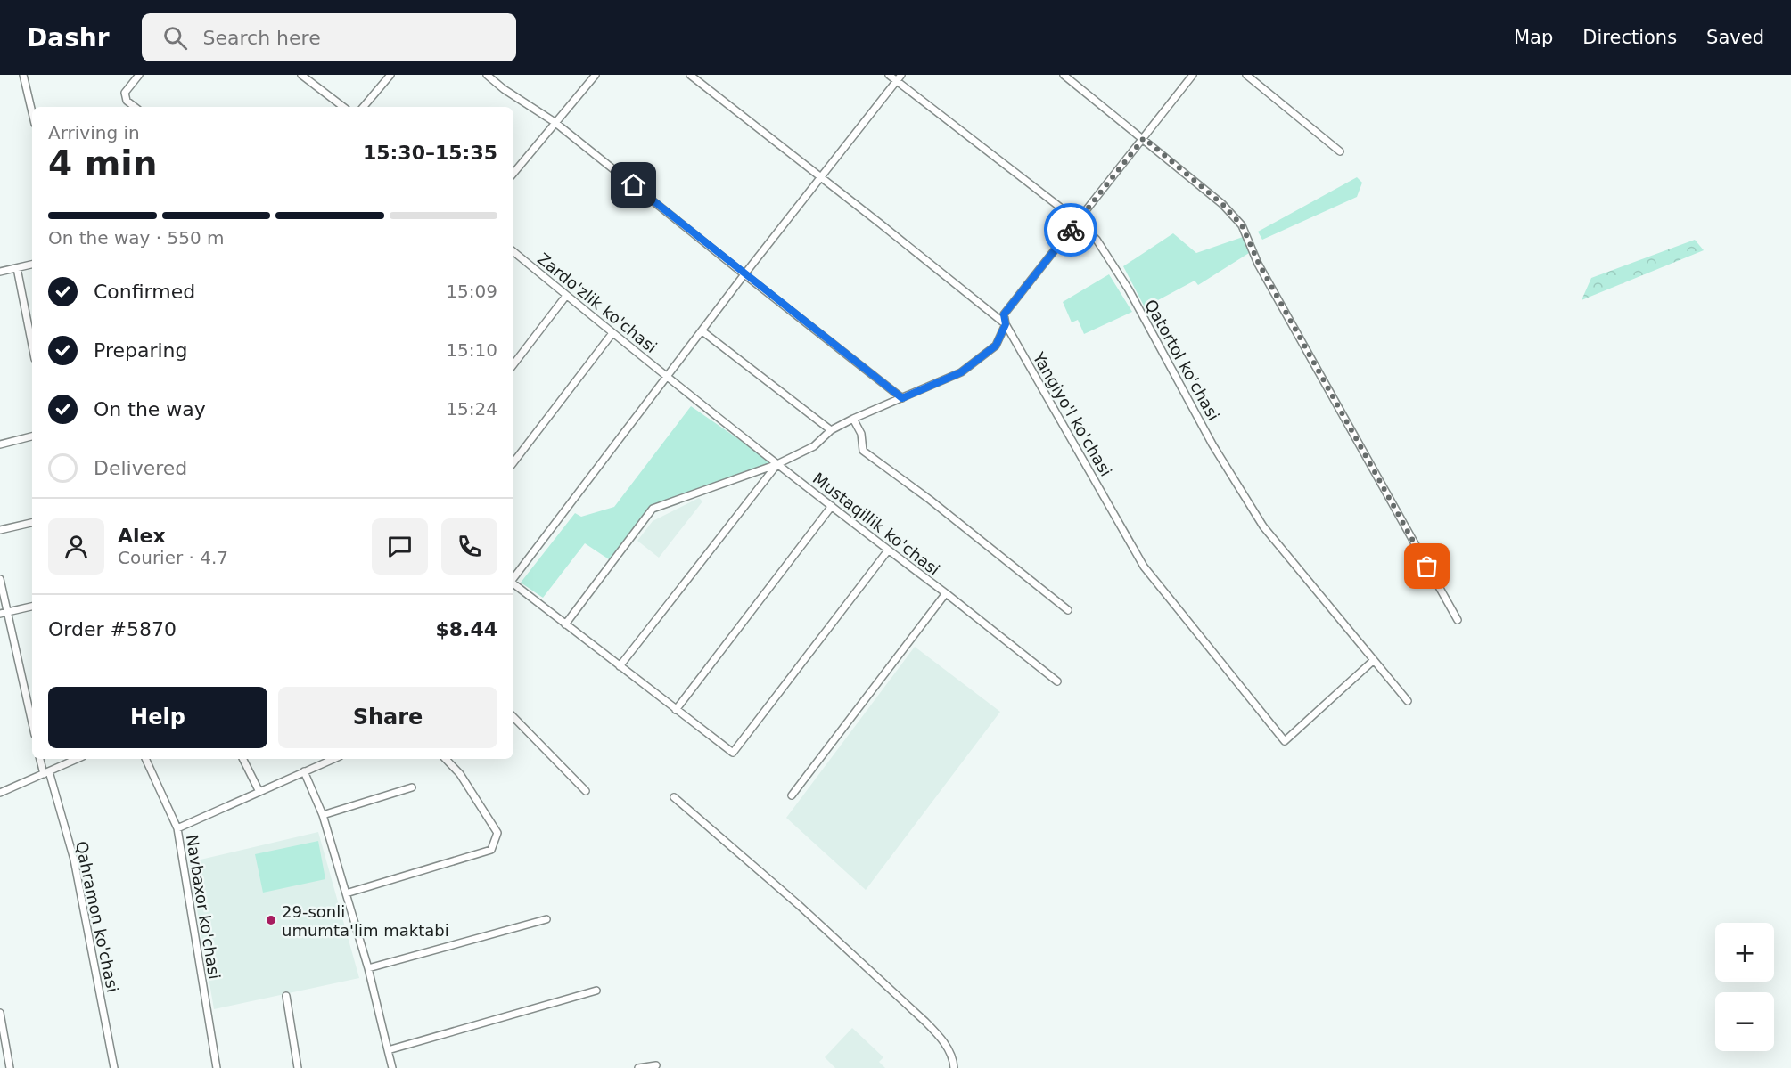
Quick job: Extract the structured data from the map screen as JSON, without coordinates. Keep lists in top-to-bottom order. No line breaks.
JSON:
{"streets":{"street":["Zardo'zlik ko'chasi","Qatortol ko'chasi","Yangiyo'l ko'chasi","Mustaqillik ko'chasi","Navbaxor ko'chasi","Qahramon ko'chasi"]},"crossings":[["Zardo'zlik ko'chasi","Mustaqillik ko'chasi"],["Qatortol ko'chasi","Yangiyo'l ko'chasi"]],"places":["29-sonli umumta'lim maktabi"],"page":{"header":"Dashr","search":"Search here","nav":["Map","Directions","Saved"],"heading":["4 min","Arriving in","15:30–15:35"],"panel":["Alex","Courier · 4.7","Order #5870","$8.44"],"bar":"On the way · 550 m","list":[["Confirmed","15:09"],["Preparing","15:10"],["On the way","15:24"],"Delivered"],"buttons":["Help","Share"],"map_buttons":["+","−"]}}
